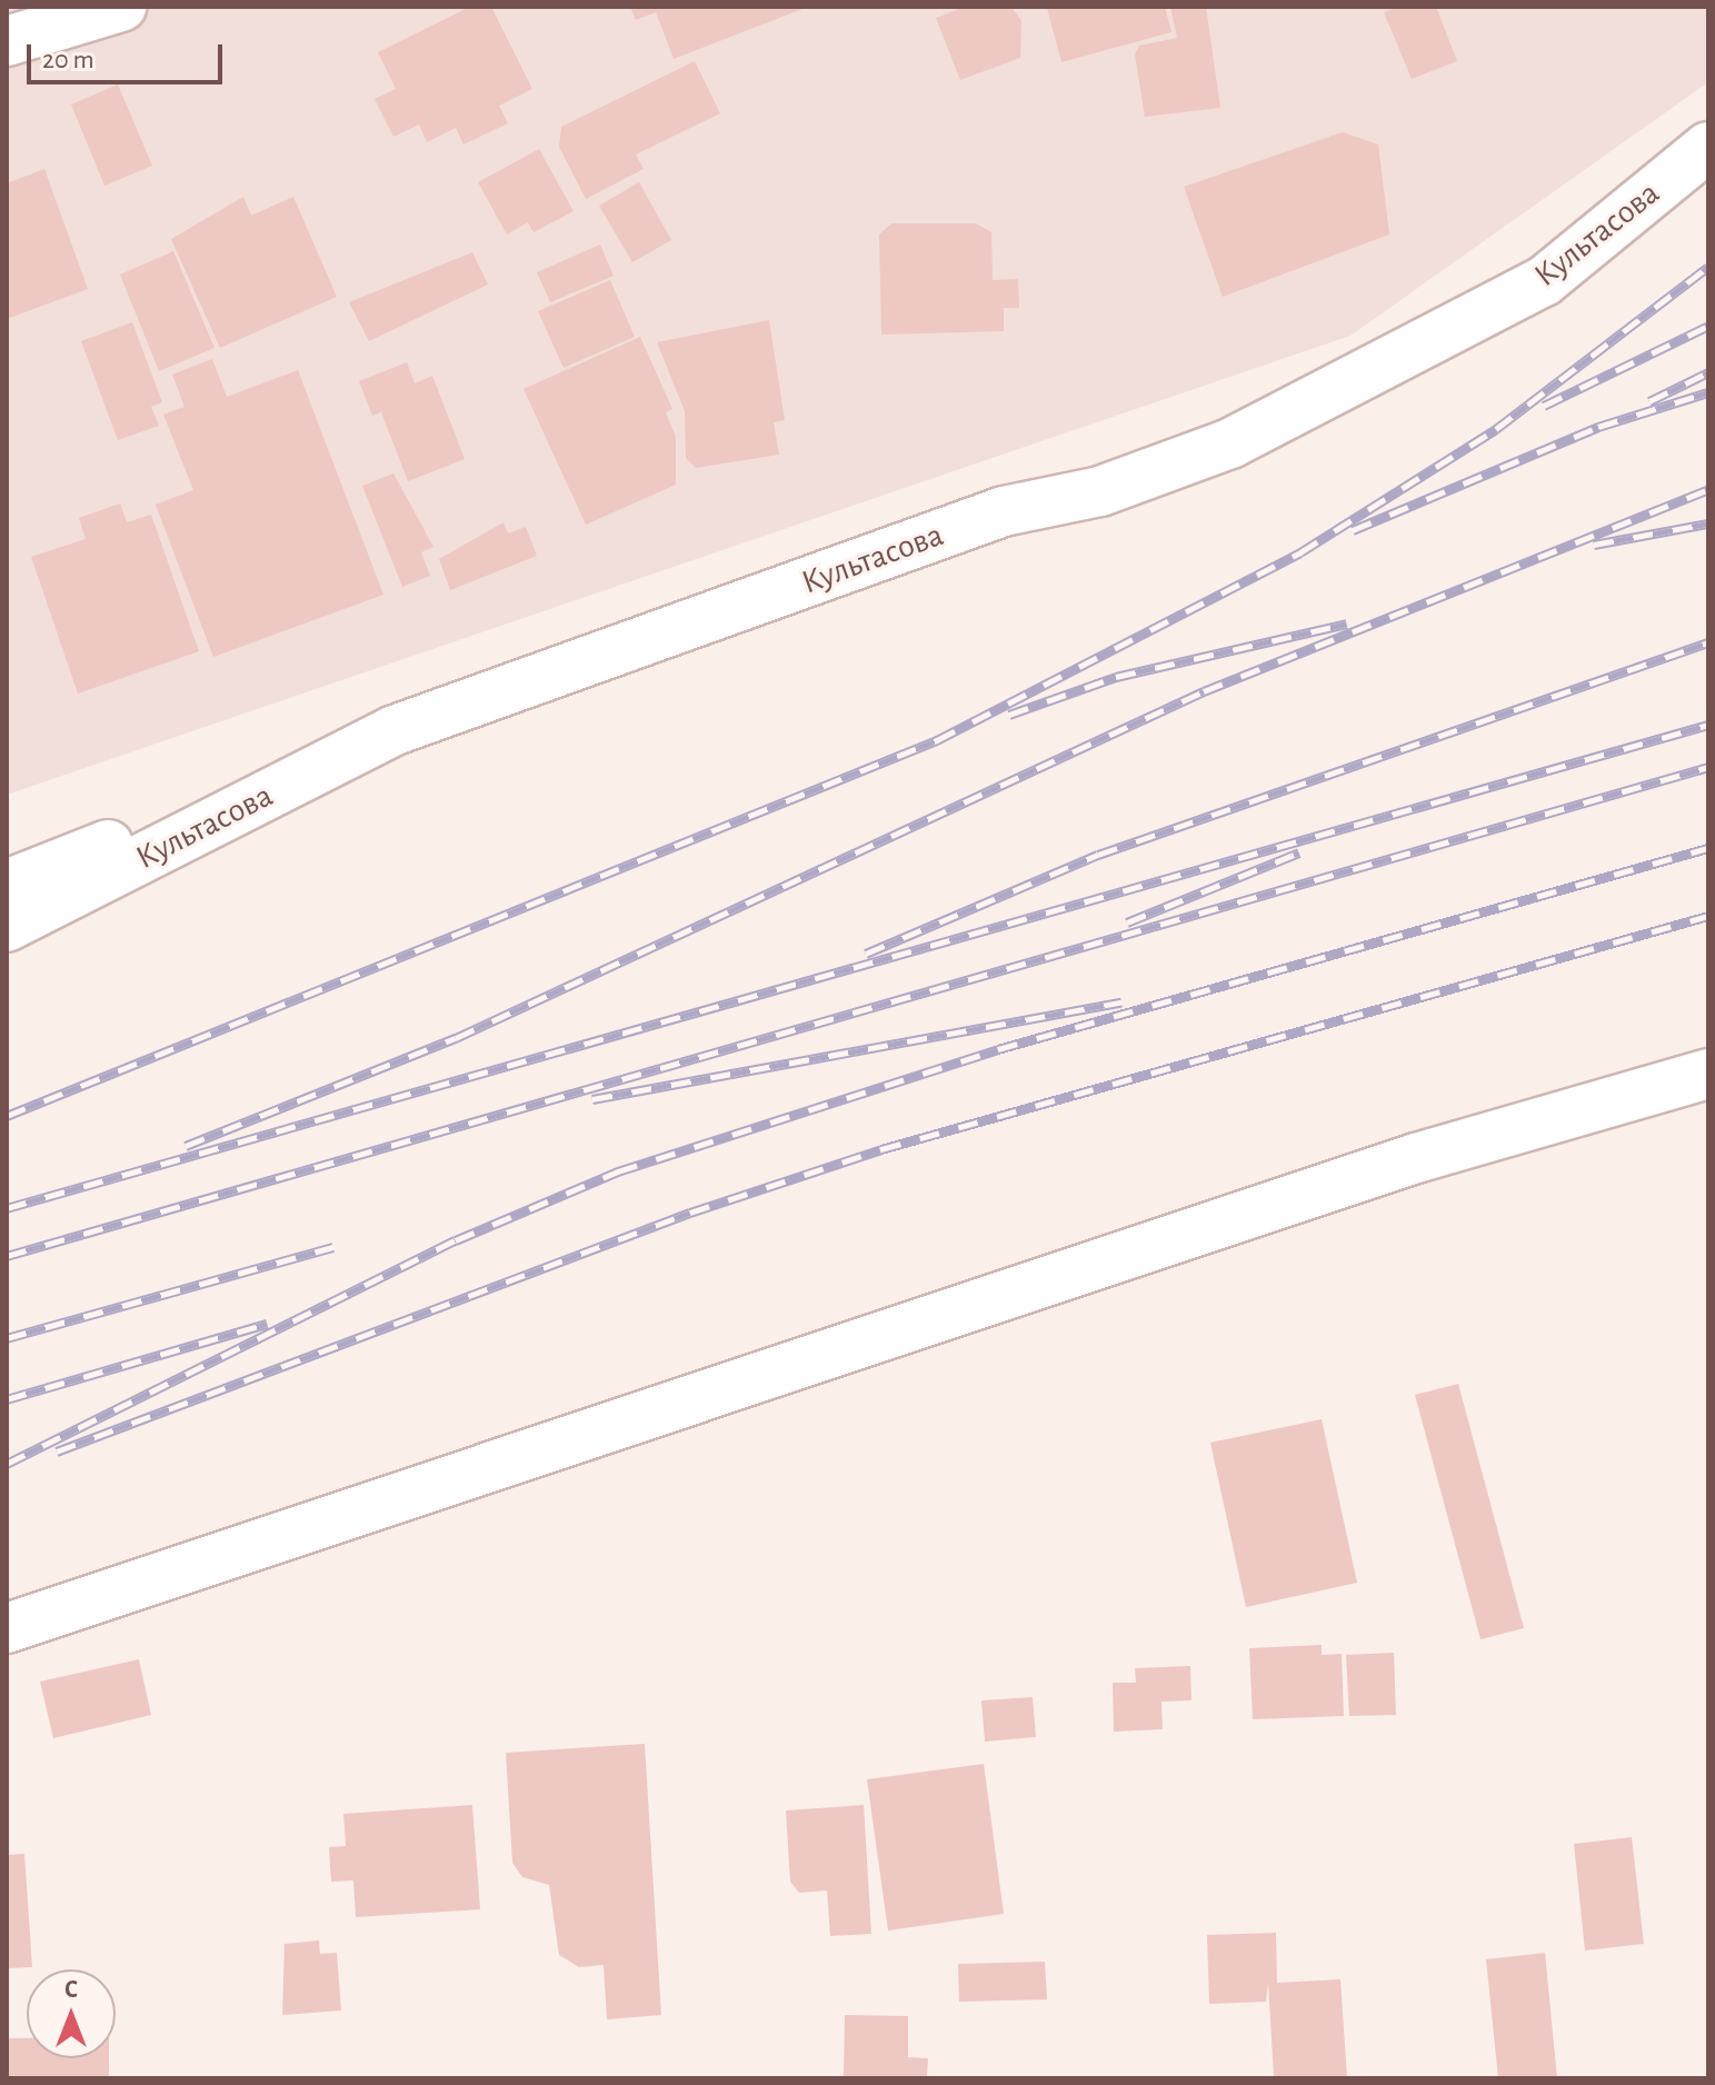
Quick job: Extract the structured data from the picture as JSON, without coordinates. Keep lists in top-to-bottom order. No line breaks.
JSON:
{"streets":{"street":["Культасова"]},"scale_bar":"20 m","north":"top"}
